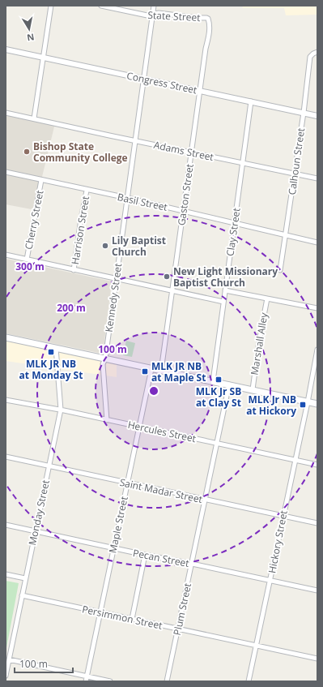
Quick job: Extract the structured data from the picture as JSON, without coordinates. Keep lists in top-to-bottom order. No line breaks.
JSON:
{"streets":{"street":["State Street","Congress Street","Adams Street","Calhoun Street","Gaston Street","Basil Street","Cherry Street","Harrison Street","Clay Street","Kennedy Street","Marshall Alley","Hercules Street","Saint Madar Street","Monday Street","Maple Street","Hickory Street","Pecan Street","Plum Street","Persimmon Street"]},"crossings":[["State Street","Gaston Street"],["State Street","Kennedy Street"],["Congress Street","Calhoun Street"],["Congress Street","Gaston Street"],["Congress Street","Clay Street"],["Congress Street","Kennedy Street"],["Adams Street","Calhoun Street"],["Adams Street","Gaston Street"],["Adams Street","Clay Street"],["Adams Street","Kennedy Street"],["Calhoun Street","Basil Street"],["Gaston Street","Basil Street"],["Basil Street","Cherry Street"],["Basil Street","Harrison Street"],["Basil Street","Clay Street"],["Basil Street","Kennedy Street"],["Kennedy Street","Hercules Street"],["Hercules Street","Monday Street"],["Hercules Street","Maple Street"],["Hercules Street","Hickory Street"],["Hercules Street","Plum Street"],["Saint Madar Street","Monday Street"],["Saint Madar Street","Maple Street"],["Saint Madar Street","Hickory Street"],["Saint Madar Street","Plum Street"],["Monday Street","Pecan Street"],["Monday Street","Persimmon Street"],["Maple Street","Pecan Street"],["Maple Street","Persimmon Street"],["Hickory Street","Pecan Street"],["Hickory Street","Persimmon Street"],["Pecan Street","Plum Street"],["Plum Street","Persimmon Street"]],"places":{"other":["Bishop State Community College","Lily Baptist Church","New Light Missionary Baptist Church"],"transit":["MLK JR NB at Monday St","MLK JR NB at Maple St","MLK Jr SB at Clay St","MLK Jr NB at Hickory"]},"scale_bar":"100 m","north":"bottom","rings":["300 m","200 m","100 m"]}
